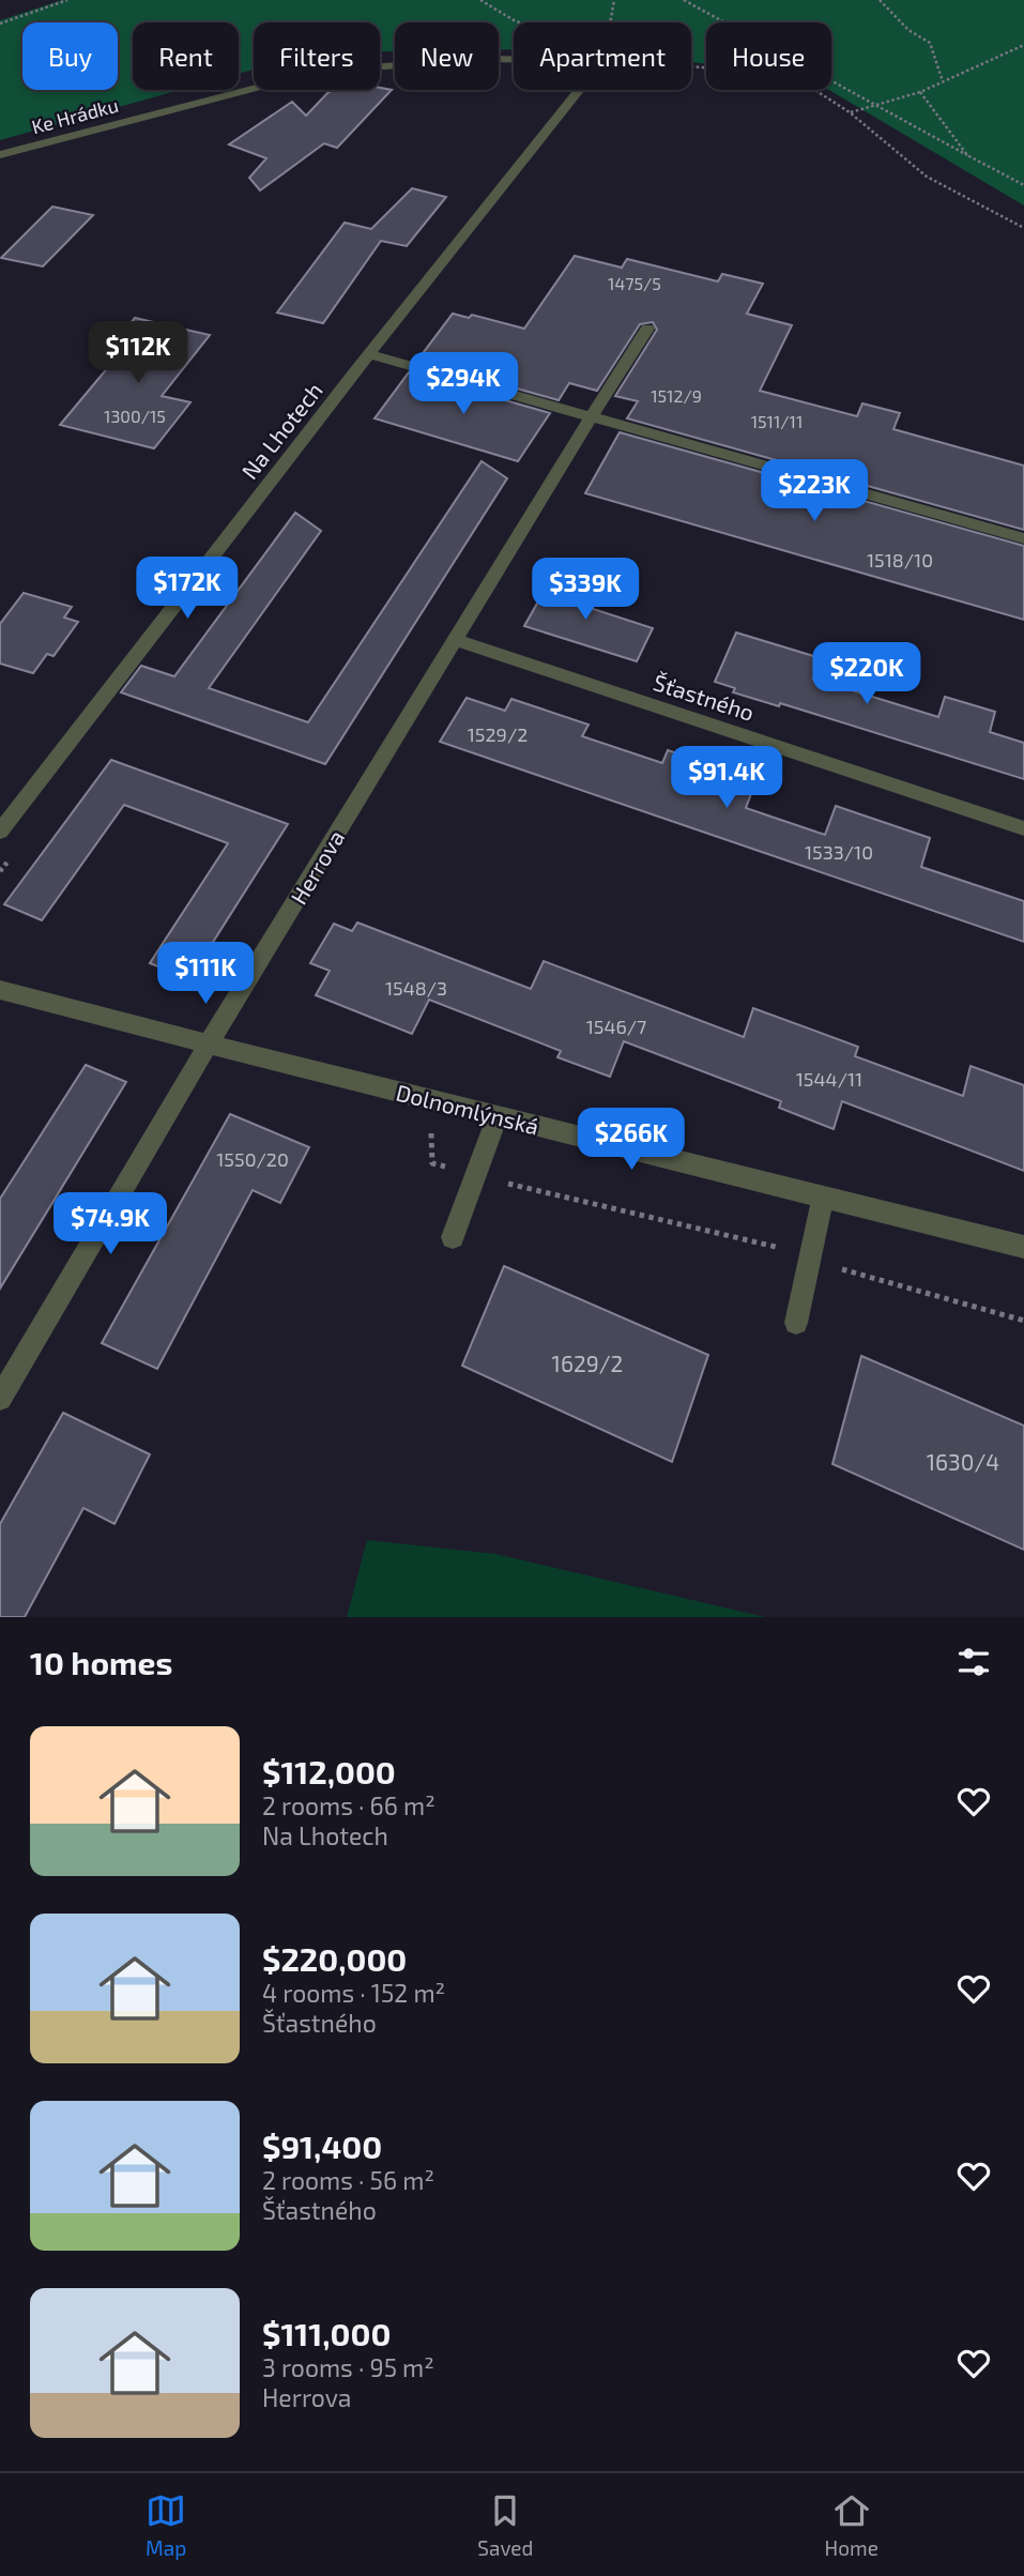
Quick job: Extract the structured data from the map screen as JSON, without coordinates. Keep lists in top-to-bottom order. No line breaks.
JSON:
{"streets":{"street":["Ke Hrádku","Na Lhotech","Šťastného","Herrova","Dolnomlýnská"]},"crossings":[["Šťastného","Herrova"],["Herrova","Dolnomlýnská"]],"house_numbers":["1475/5","1512/9","1300/15","1511/11","1518/10","1529/2","1533/10","1548/3","1546/7","1544/11","1550/20","1629/2","1630/4"],"page":{"chip":["Buy","Rent","Filters","New","Apartment","House"],"price":["$112K","$294K","$223K","$172K","$339K","$220K","$91.4K","$111K","$266K","$74.9K"],"heading":"10 homes","list":[{"name":"$112,000","note":"2 rooms · 66 m² · Na Lhotech"},{"name":"$220,000","note":"4 rooms · 152 m² · Šťastného"},{"name":"$91,400","note":"2 rooms · 56 m² · Šťastného"},{"name":"$111,000","note":"3 rooms · 95 m² · Herrova"}],"tabs":["Map","Saved","Home"]}}
